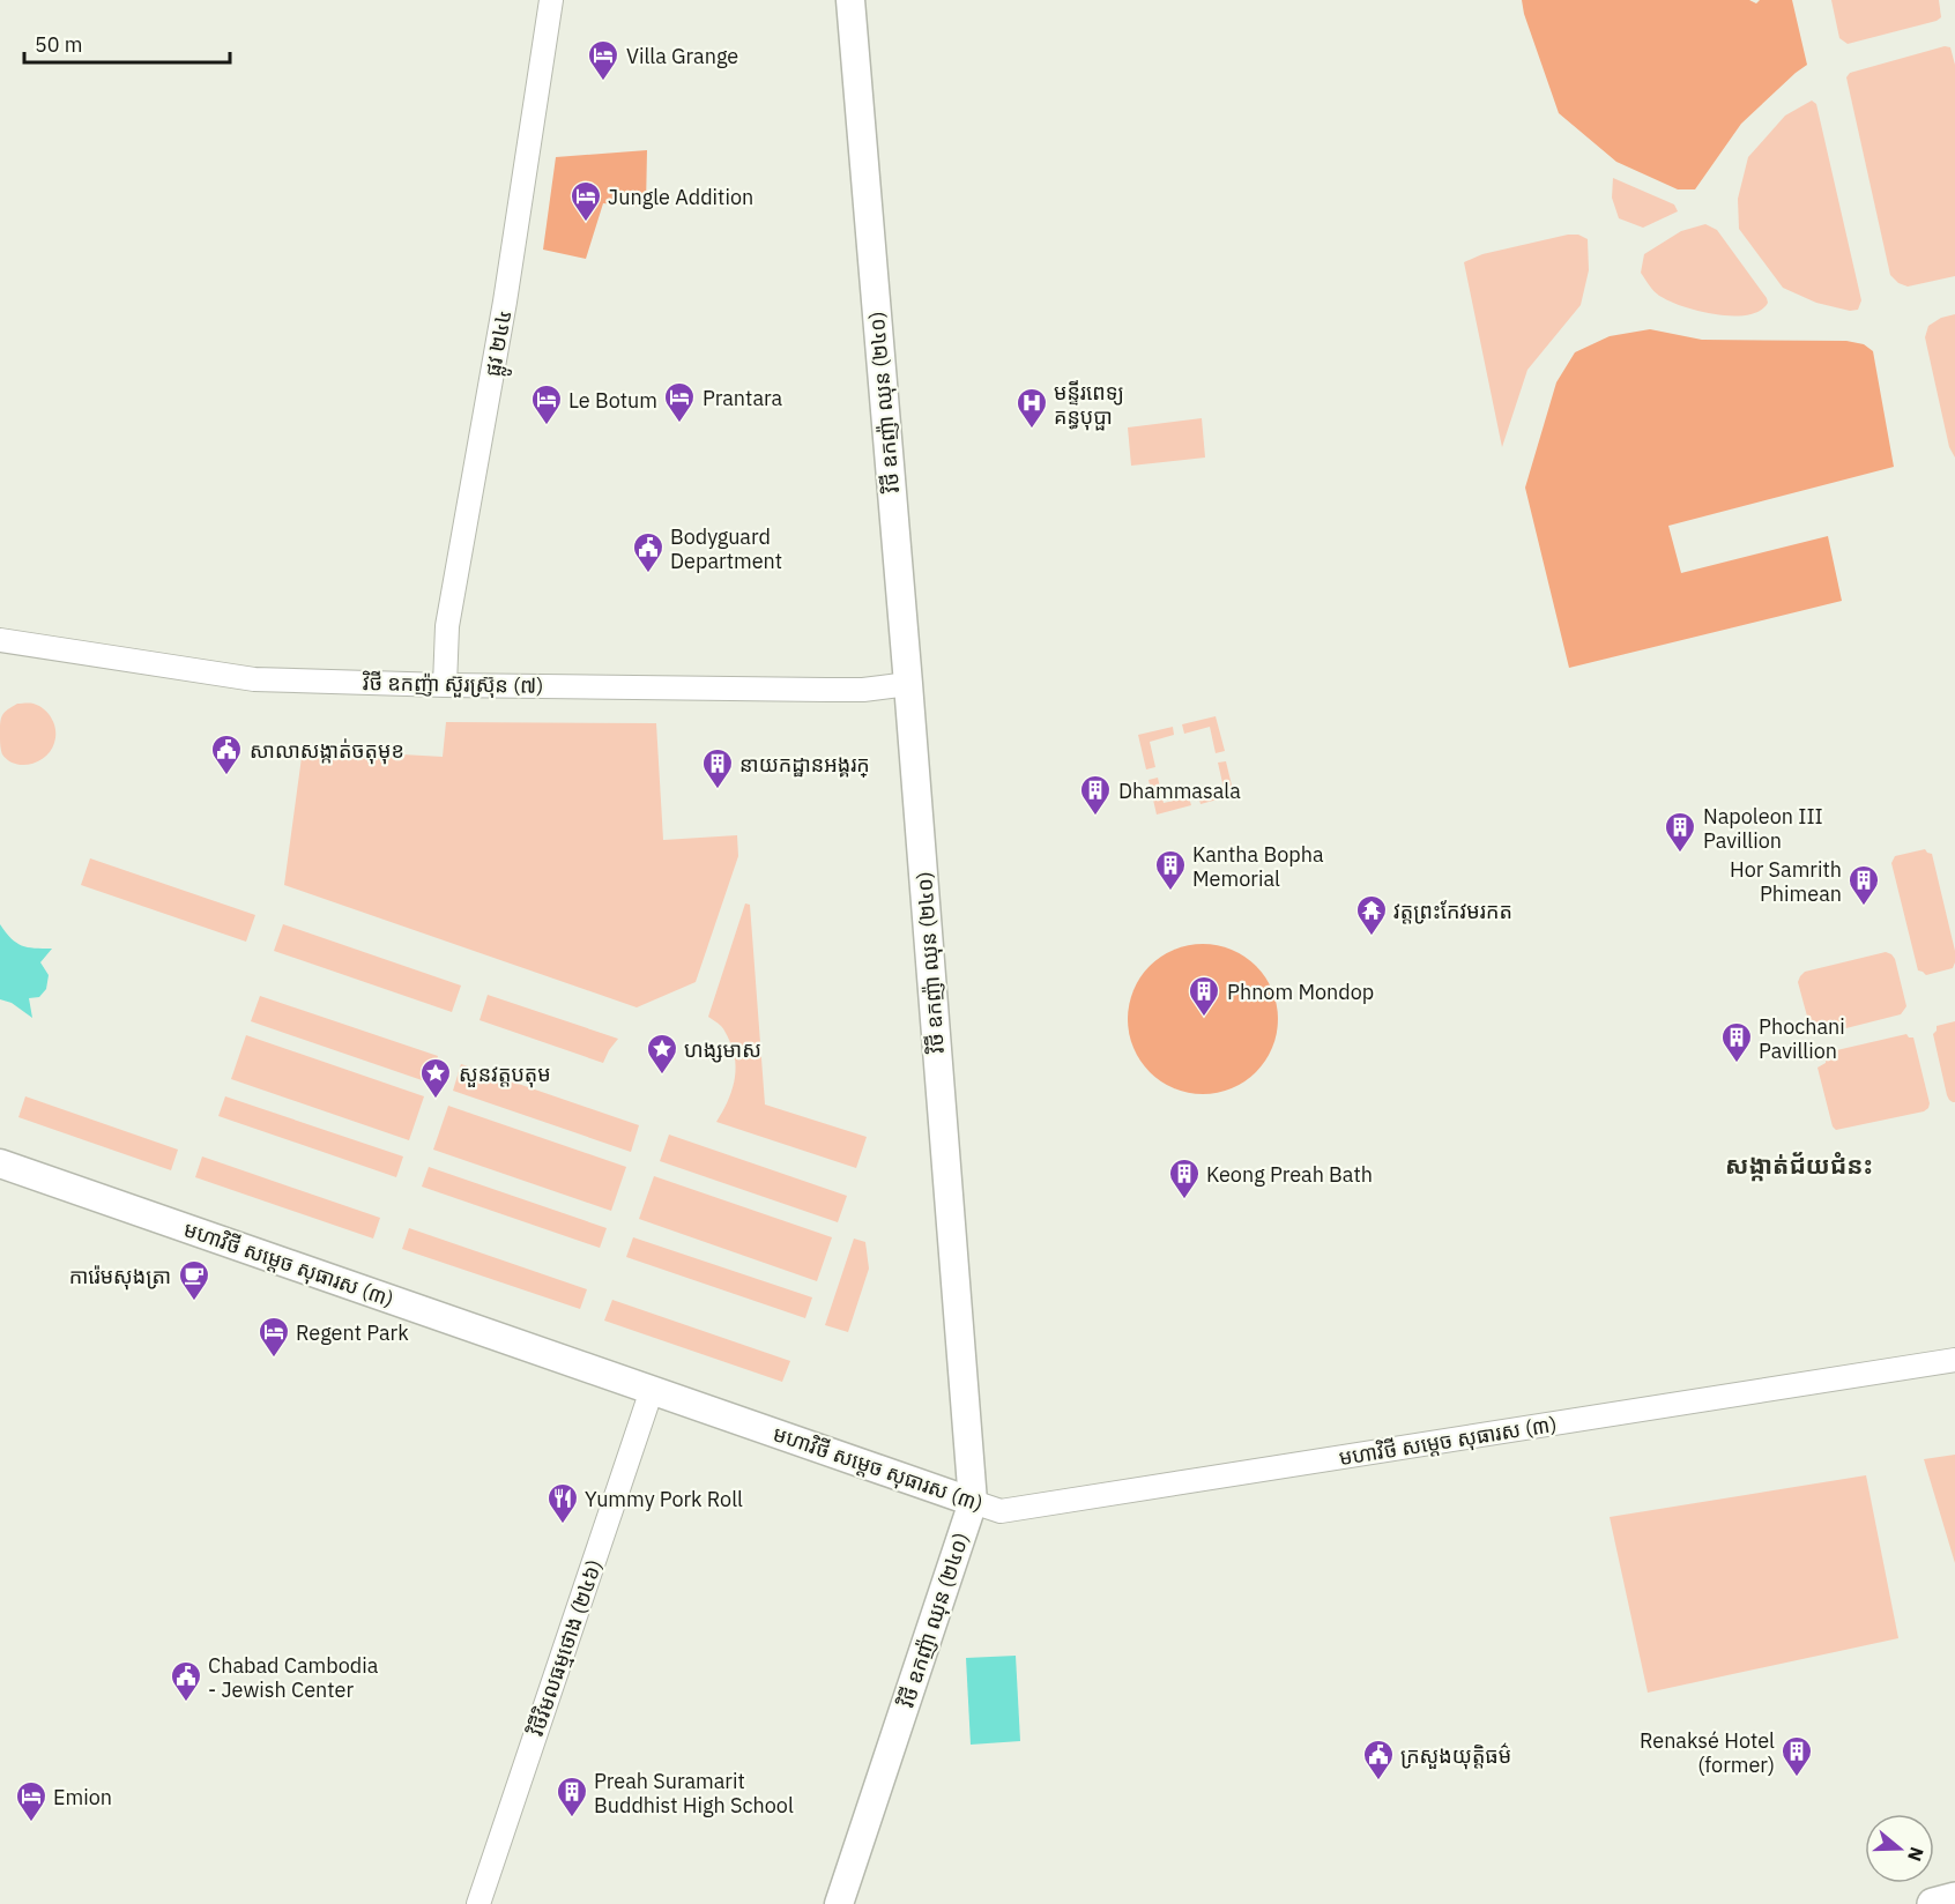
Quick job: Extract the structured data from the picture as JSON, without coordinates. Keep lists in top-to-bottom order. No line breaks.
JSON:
{"streets":{"street":["ផ្លូវ ២៤៤","វិថី ឧកញ៉ា ឈុន (២៤០)","វិថី ឧកញ៉ា ស៊ួរស៊្រុន (៧)","មហាវិថី សម្តេច សុធារស (៣)","វិថីវិមលធម្មថោង (២៤៦)"]},"crossings":[["ផ្លូវ ២៤៤","វិថី ឧកញ៉ា ស៊ួរស៊្រុន (៧)"],["វិថី ឧកញ៉ា ឈុន (២៤០)","វិថី ឧកញ៉ា ស៊ួរស៊្រុន (៧)"],["វិថី ឧកញ៉ា ឈុន (២៤០)","មហាវិថី សម្តេច សុធារស (៣)"],["មហាវិថី សម្តេច សុធារស (៣)","វិថីវិមលធម្មថោង (២៤៦)"]],"districts":["សង្កាត់ជ័យជំនះ"],"places":{"hotel":["Villa Grange","Jungle Addition","Prantara","Le Botum","Regent Park","Emion"],"hospital":["មន្ទីរពេទ្យ គន្ធបុប្ផា"],"public building":["Bodyguard Department","សាលាសង្កាត់ចតុមុខ","Chabad Cambodia - Jewish Center","ក្រសួងយុត្ដិធម៌"],"building":["នាយកដ្ឋានអង្គរក្","Dhammasala","Napoleon III Pavillion","Kantha Bopha Memorial","Hor Samrith Phimean","Phnom Mondop","Phochani Pavillion","Keong Preah Bath","Renaksé Hotel (former)","Preah Suramarit Buddhist High School"],"temple":["វត្តព្រះកែវមរកត"],"place":["ហង្សមាស","សួនវត្តបតុម"],"cafe":["ការ៉េមសុងត្រា"],"restaurant":["Yummy Pork Roll"]},"scale_bar":"50 m","north":"right"}
